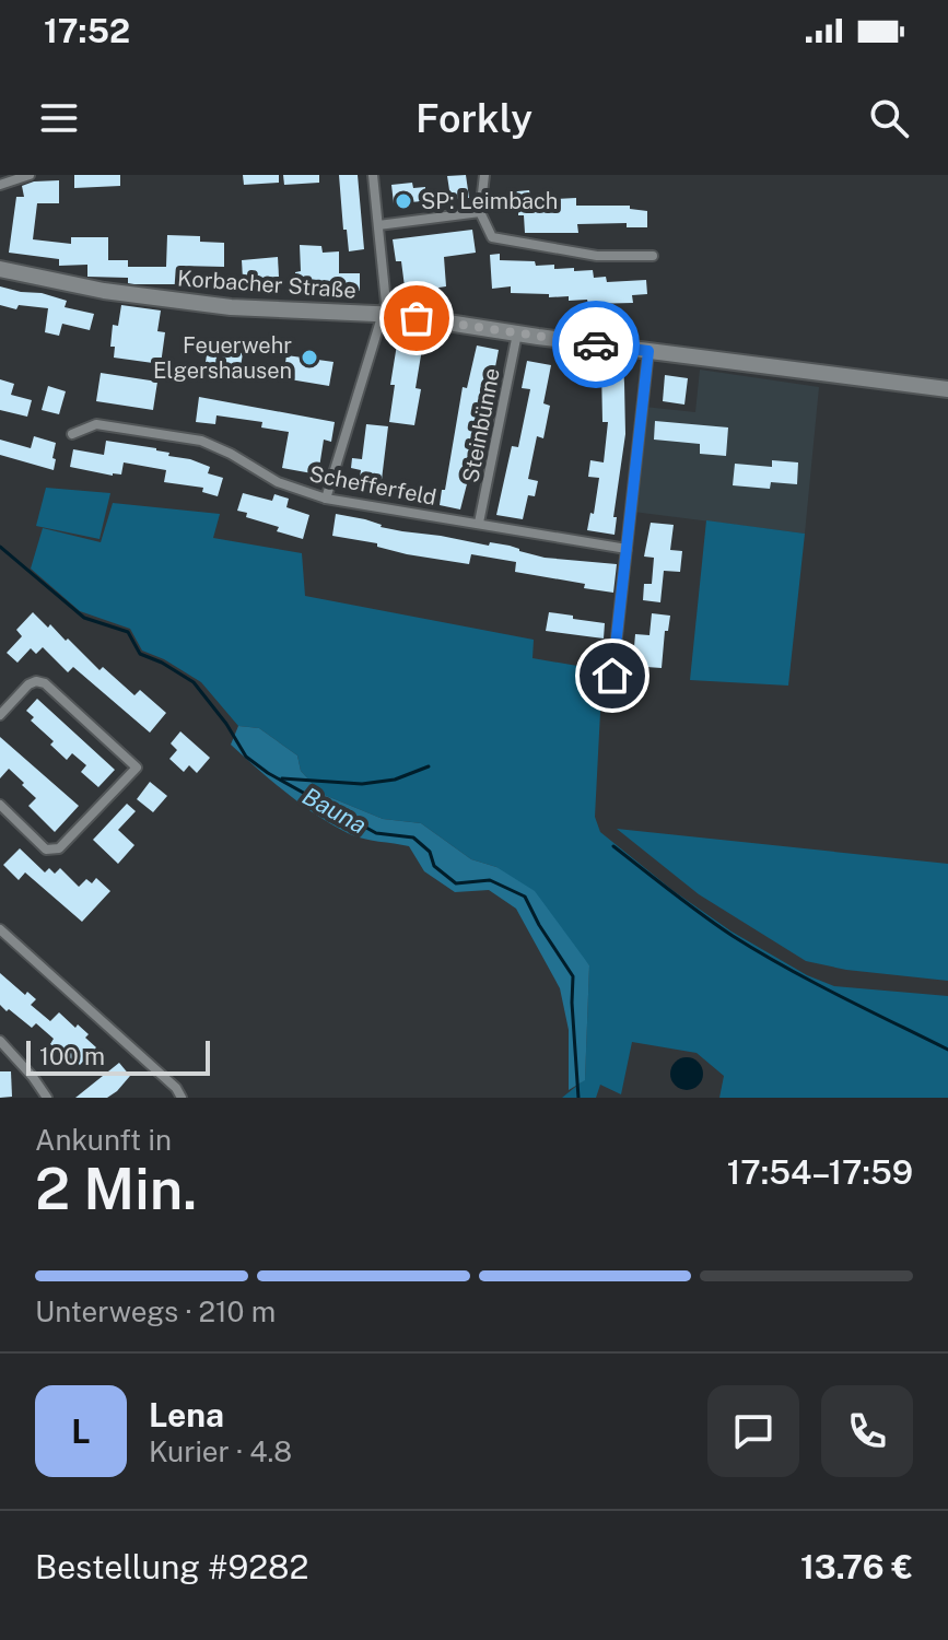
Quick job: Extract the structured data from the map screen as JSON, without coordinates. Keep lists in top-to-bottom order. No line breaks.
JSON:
{"streets":{"street":["Korbacher Straße","Steinbünne","Schefferfeld"]},"crossings":[["Korbacher Straße","Steinbünne"],["Steinbünne","Schefferfeld"]],"water":["Bauna"],"places":["SP: Leimbach","Feuerwehr Elgershausen"],"scale_bar":"100 m","page":{"status":"17:52","header":"Forkly","scale":"100 m","heading":["2 Min.","Ankunft in","17:54–17:59"],"panel":["Lena","Kurier · 4.8","Bestellung #9282","13.76 €"],"bar":"Unterwegs · 210 m","round":"L"}}
